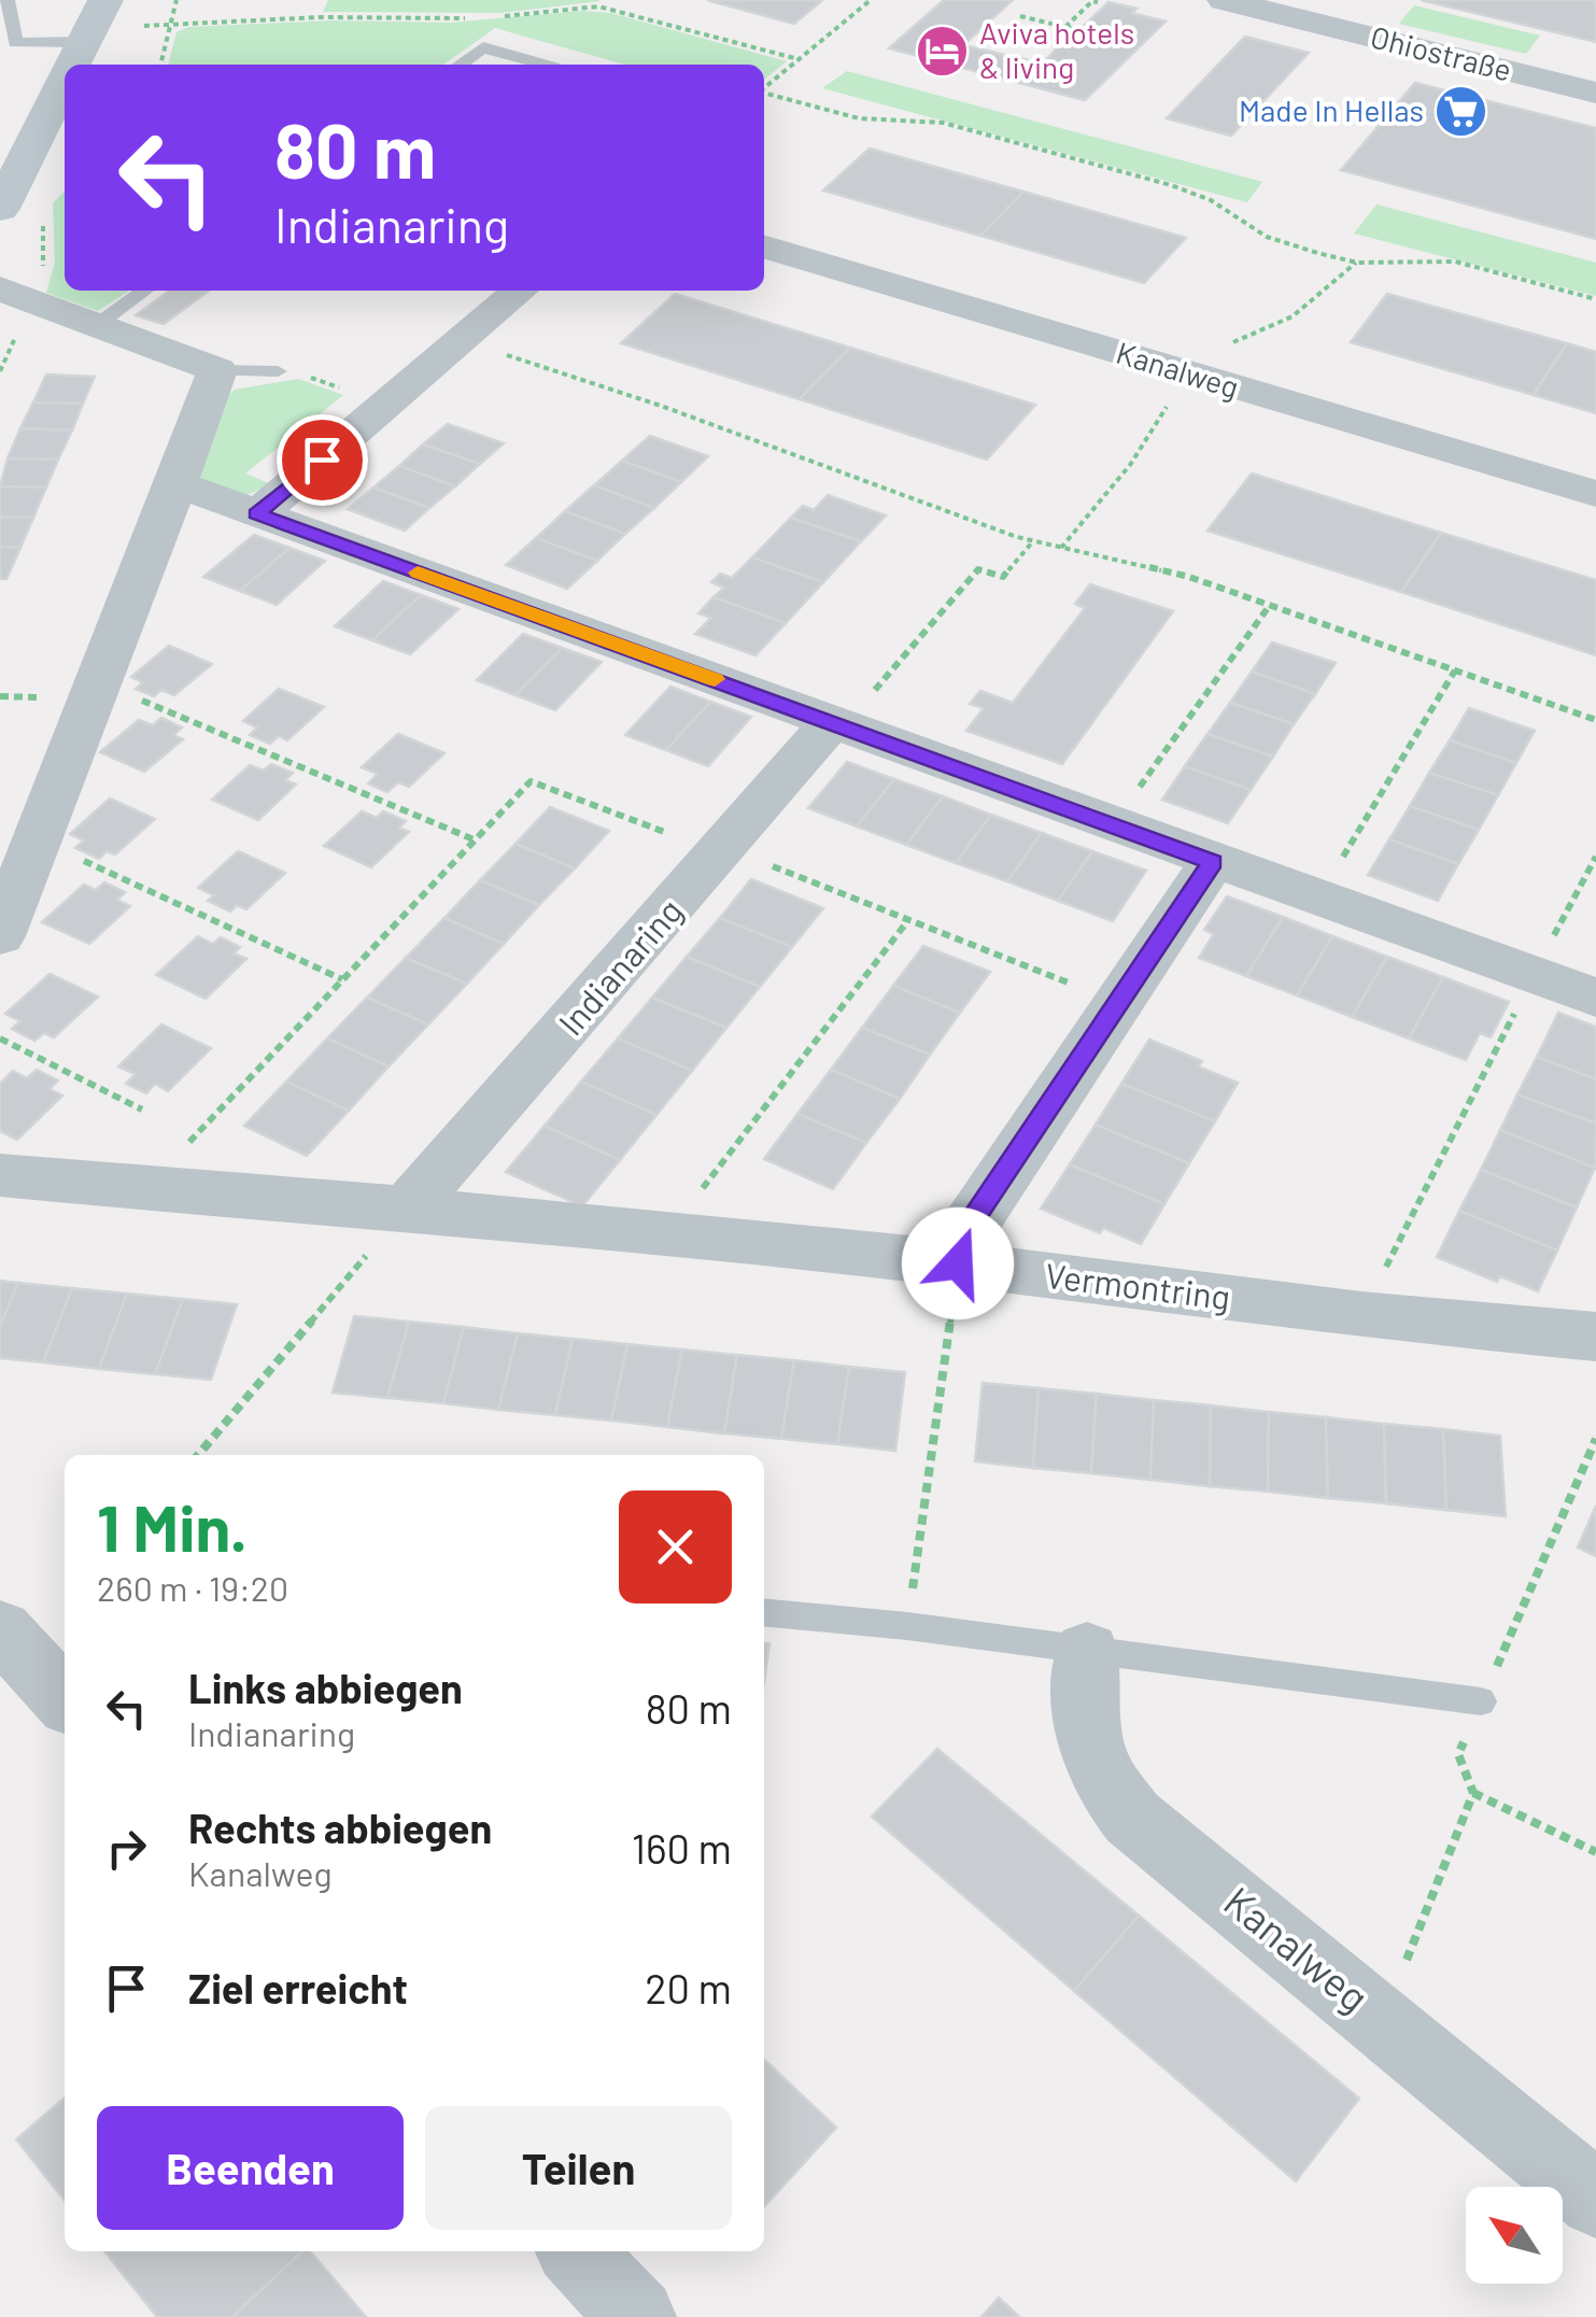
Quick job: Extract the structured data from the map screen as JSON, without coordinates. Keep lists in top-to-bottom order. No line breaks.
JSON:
{"streets":{"street":["Ohiostraße","Kanalweg","Indianaring","Vermontring"]},"places":{"hotel":["Aviva hotels & living"],"supermarket":["Made In Hellas"]},"north":"top left","page":{"turn":["80 m","Indianaring"],"heading":["1 Min.","260 m · 19:20"],"list":[{"name":"Links abbiegen","note":"Indianaring","value":"80 m"},{"name":"Rechts abbiegen","note":"Kanalweg","value":"160 m"},{"name":"Ziel erreicht","value":"20 m"}],"buttons":["Beenden","Teilen"]}}
